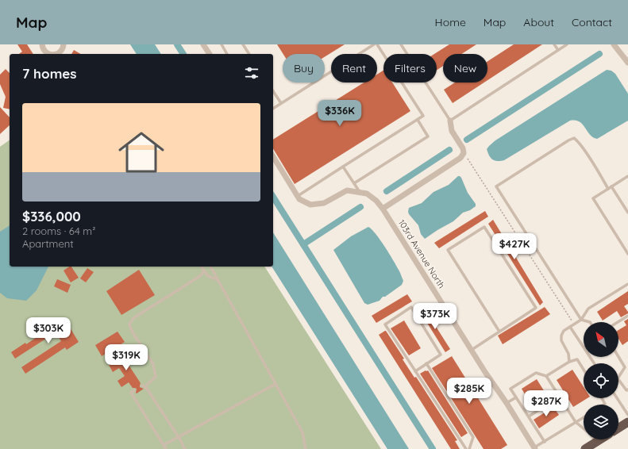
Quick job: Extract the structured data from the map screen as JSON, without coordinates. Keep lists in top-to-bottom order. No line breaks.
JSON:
{"streets":{"street":["103rd Avenue North"]},"north":"top left","page":{"header":"Map","nav":["Home","Map","About","Contact"],"chip":["Buy","Rent","Filters","New"],"heading":"7 homes","list":[{"name":"$336,000","note":"2 rooms · 64 m² · Apartment"}],"price":["$336K","$427K","$373K","$303K","$319K","$285K","$287K"]}}
